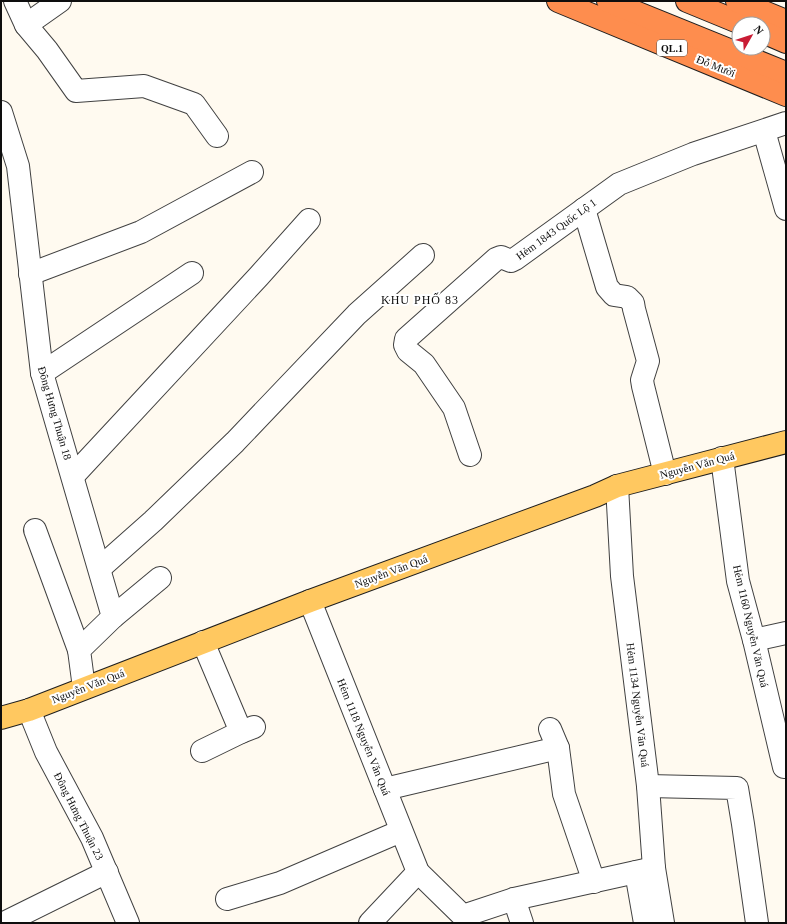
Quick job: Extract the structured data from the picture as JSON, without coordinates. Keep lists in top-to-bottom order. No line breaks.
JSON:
{"streets":{"highway":["QL.1","Đỗ Mười"],"main road":["Nguyễn Văn Quá"],"street":["Hẻm 1843 Quốc Lộ 1","Đông Hưng Thuận 18","Hẻm 1160 Nguyễn Văn Quá","Hẻm 1134 Nguyễn Văn Quá","Hẻm 1118 Nguyễn Văn Quá","Đông Hưng Thuận 23"]},"crossings":[["Nguyễn Văn Quá","Hẻm 1160 Nguyễn Văn Quá"],["Nguyễn Văn Quá","Hẻm 1134 Nguyễn Văn Quá"],["Nguyễn Văn Quá","Hẻm 1118 Nguyễn Văn Quá"],["Nguyễn Văn Quá","Đông Hưng Thuận 23"]],"districts":["KHU PHỐ 83"],"north":"top right"}
